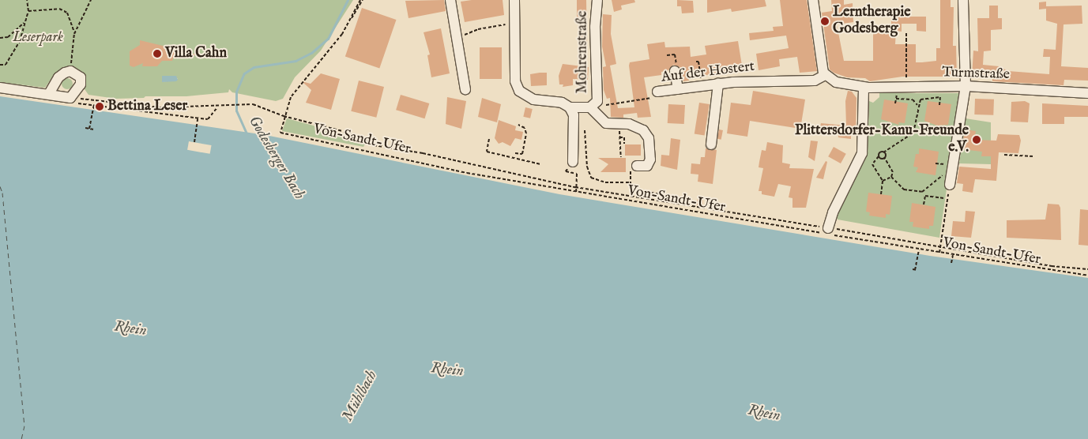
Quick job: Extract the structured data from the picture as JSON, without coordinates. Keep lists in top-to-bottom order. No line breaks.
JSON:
{"streets":{"street":["Mohrenstraße","Auf der Hostert","Turmstraße"],"path":["Von-Sandt-Ufer"]},"crossings":[["Mohrenstraße","Auf der Hostert"],["Auf der Hostert","Turmstraße"]],"water":["Godesberger Bach","Rhein","Mühlbach"],"parks":["Leserpark"],"places":["Lerntherapie Godesberg","Villa Cahn","Bettina Leser","Plittersdorfer-Kanu-Freunde e.V."]}
